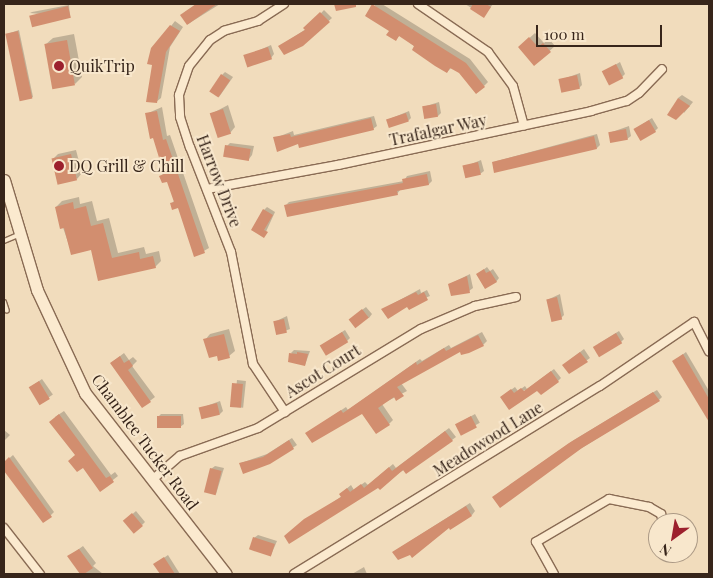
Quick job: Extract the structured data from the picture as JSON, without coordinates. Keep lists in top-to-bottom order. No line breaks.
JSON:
{"streets":{"main road":["Chamblee Tucker Road"],"street":["Trafalgar Way","Harrow Drive","Ascot Court","Meadowood Lane"]},"crossings":[["Trafalgar Way","Harrow Drive"],["Harrow Drive","Ascot Court"],["Ascot Court","Chamblee Tucker Road"]],"places":["QuikTrip","DQ Grill & Chill"],"scale_bar":"100 m","north":"bottom left"}
